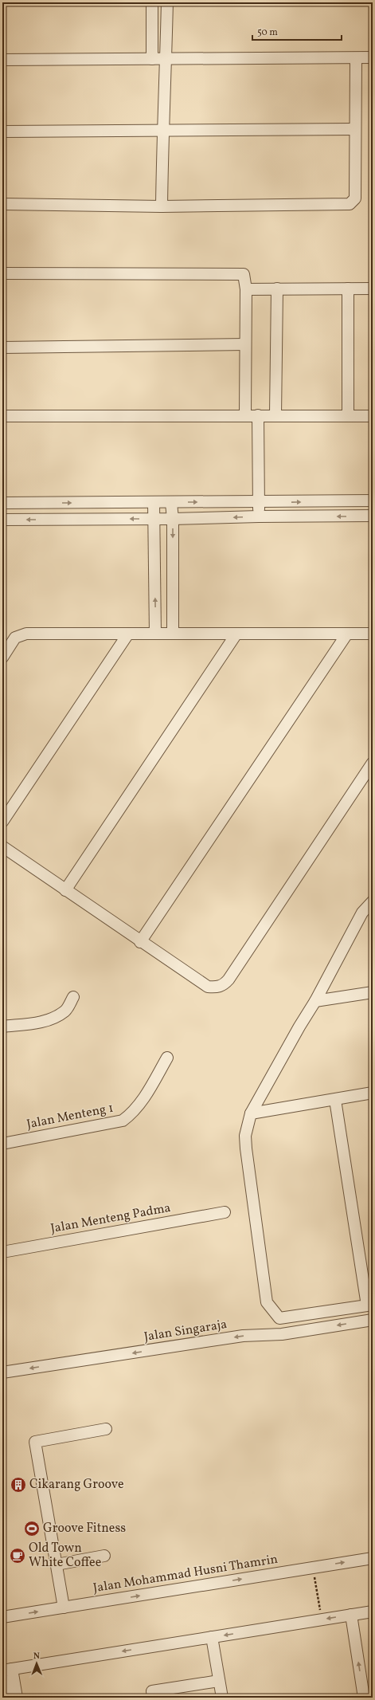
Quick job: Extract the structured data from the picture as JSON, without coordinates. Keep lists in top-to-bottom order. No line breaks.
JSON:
{"streets":{"street":["Jalan Menteng 1","Jalan Menteng Padma","Jalan Singaraja","Jalan Mohammad Husni Thamrin"]},"one_way":["Jalan Singaraja"],"places":{"building":["Cikarang Groove"],"sports":["Groove Fitness"],"cafe":["Old Town White Coffee"]},"scale_bar":"50 m","north":"top"}
